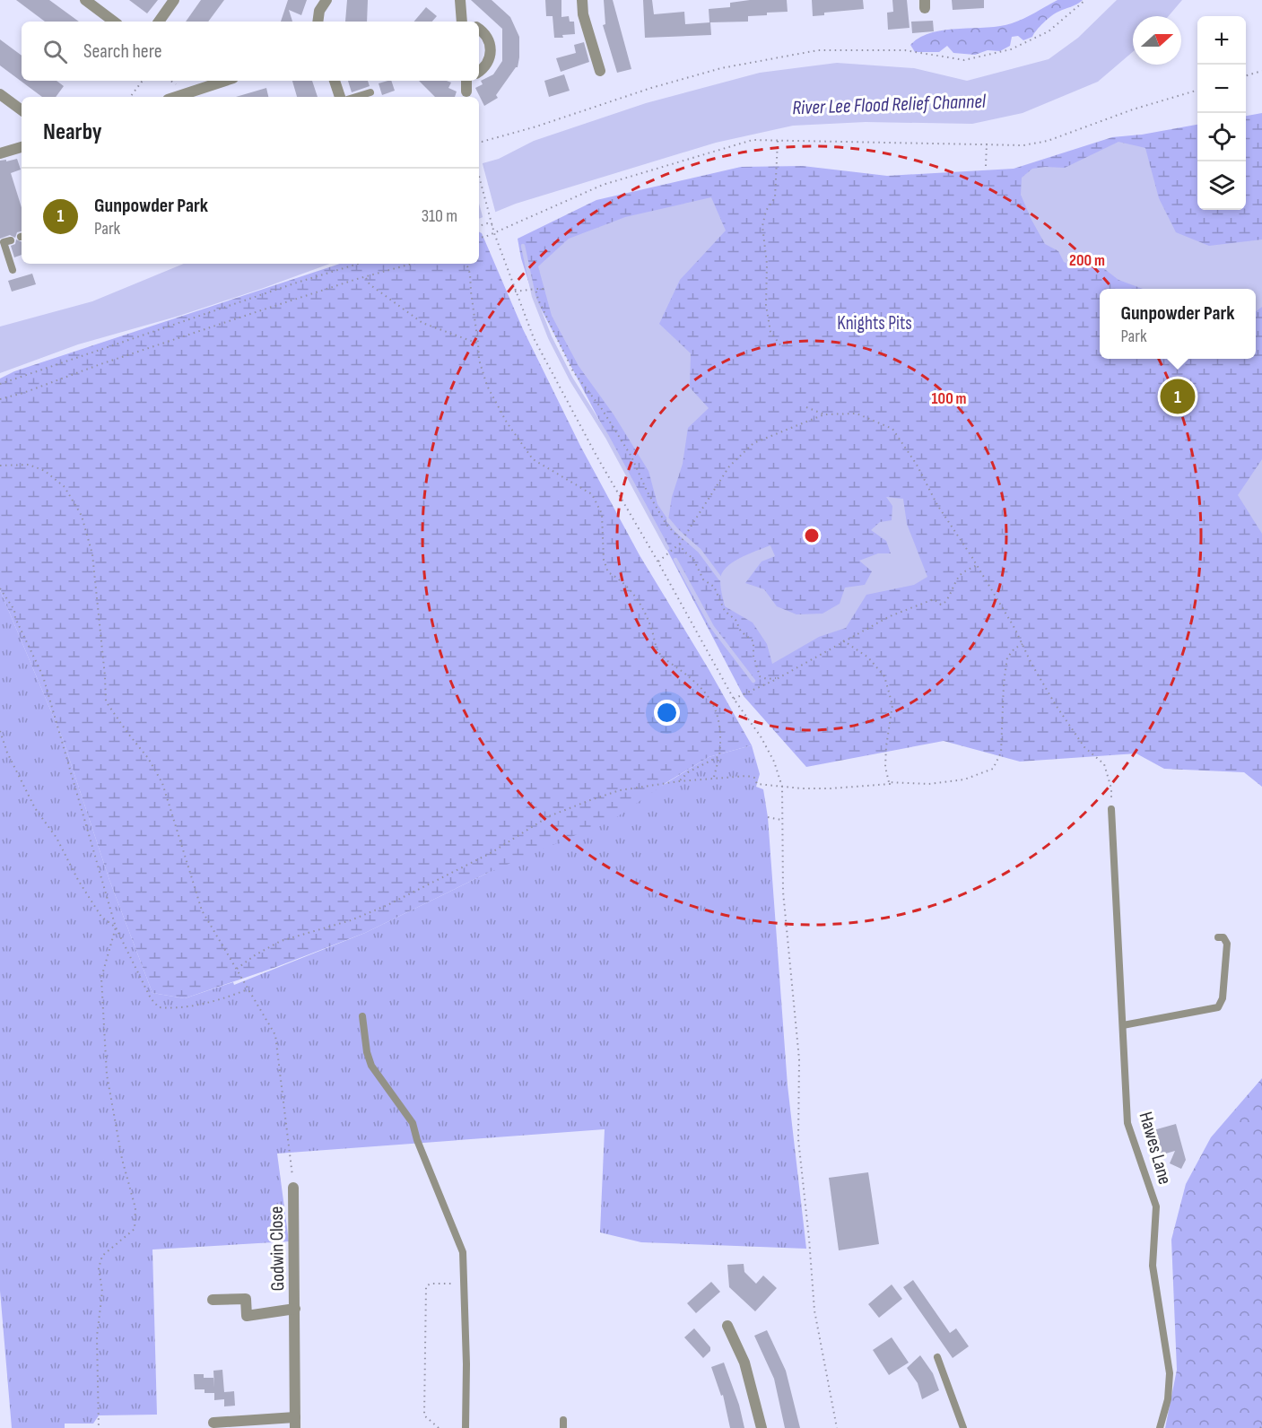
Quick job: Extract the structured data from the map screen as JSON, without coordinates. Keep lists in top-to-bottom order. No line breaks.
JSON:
{"streets":{"street":["Godwin Close"],"lane":["Hawes Lane"]},"water":["River Lee Flood Relief Channel"],"parks":["Knights Pits"],"north":"right","page":{"map_buttons":["+","−"],"search":"Search here","heading":"Nearby","list":[{"mark":"1","name":"Gunpowder Park","note":"Park","value":"310 m"}],"popup":["Gunpowder Park","Park"],"pins":"1"},"rings":["200 m","100 m"]}
